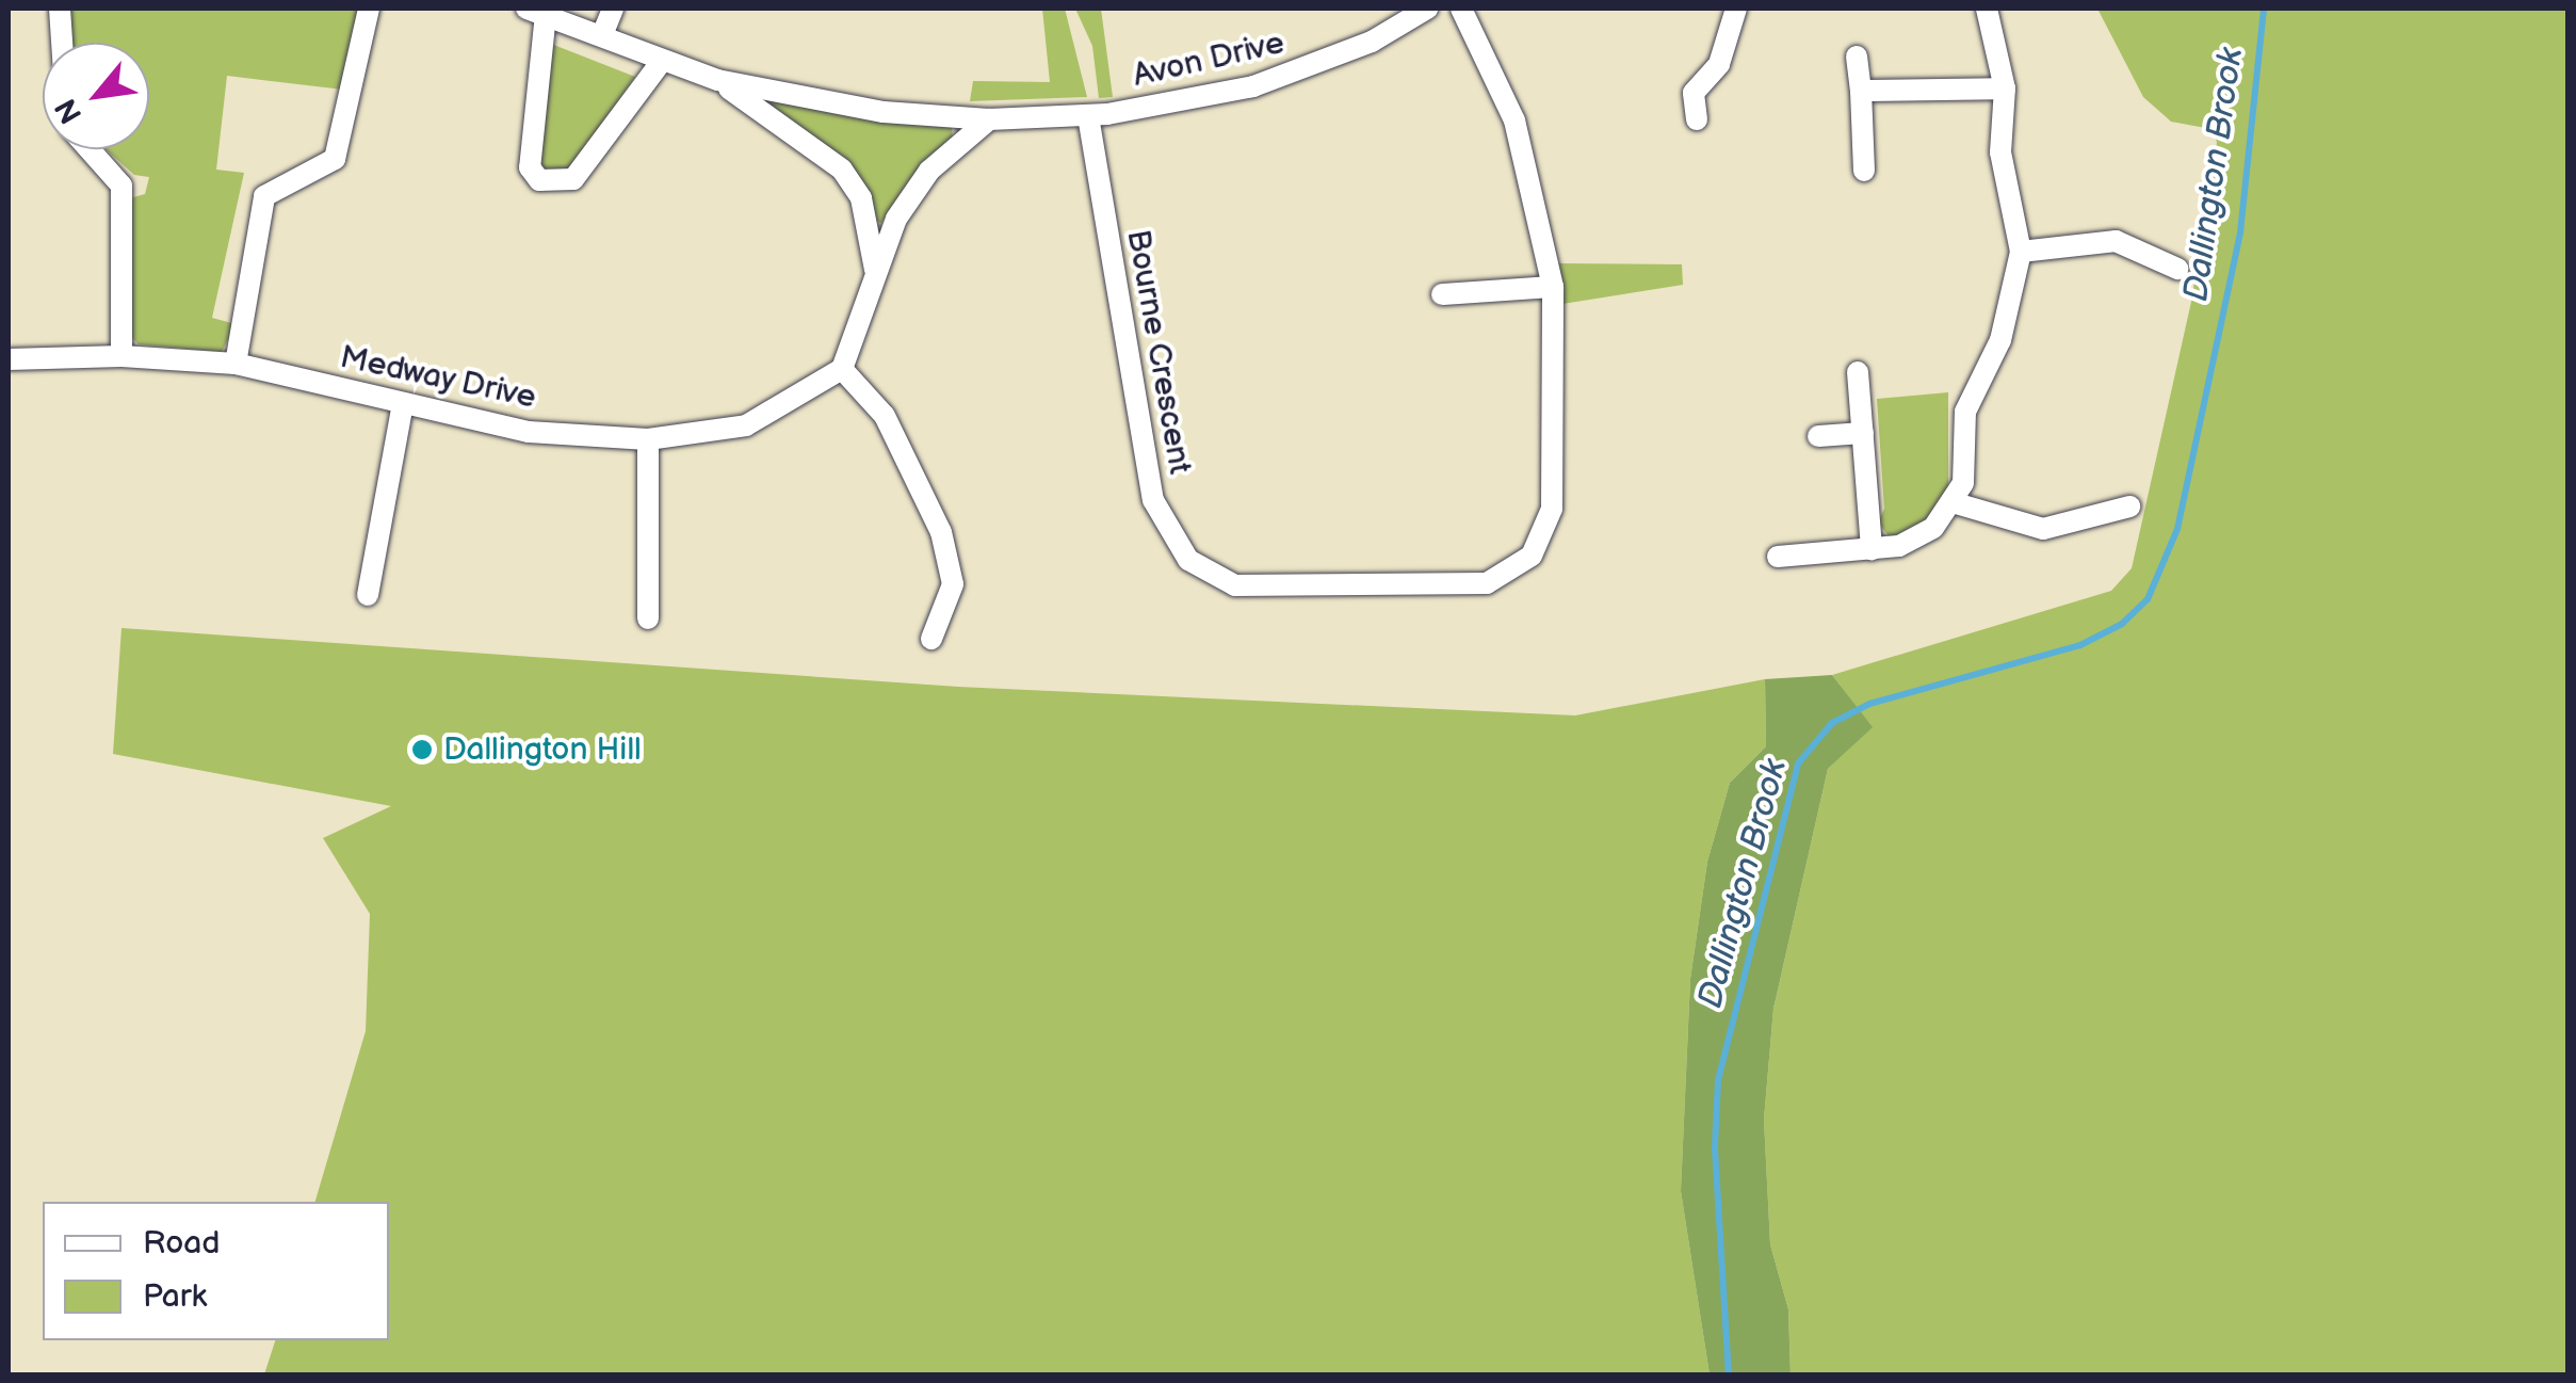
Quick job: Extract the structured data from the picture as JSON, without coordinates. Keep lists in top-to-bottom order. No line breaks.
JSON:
{"streets":{"street":["Avon Drive","Bourne Crescent","Medway Drive"]},"crossings":[["Avon Drive","Bourne Crescent"]],"water":["Dallington Brook"],"places":["Dallington Hill"],"legend":["Road","Park"],"north":"bottom left"}
